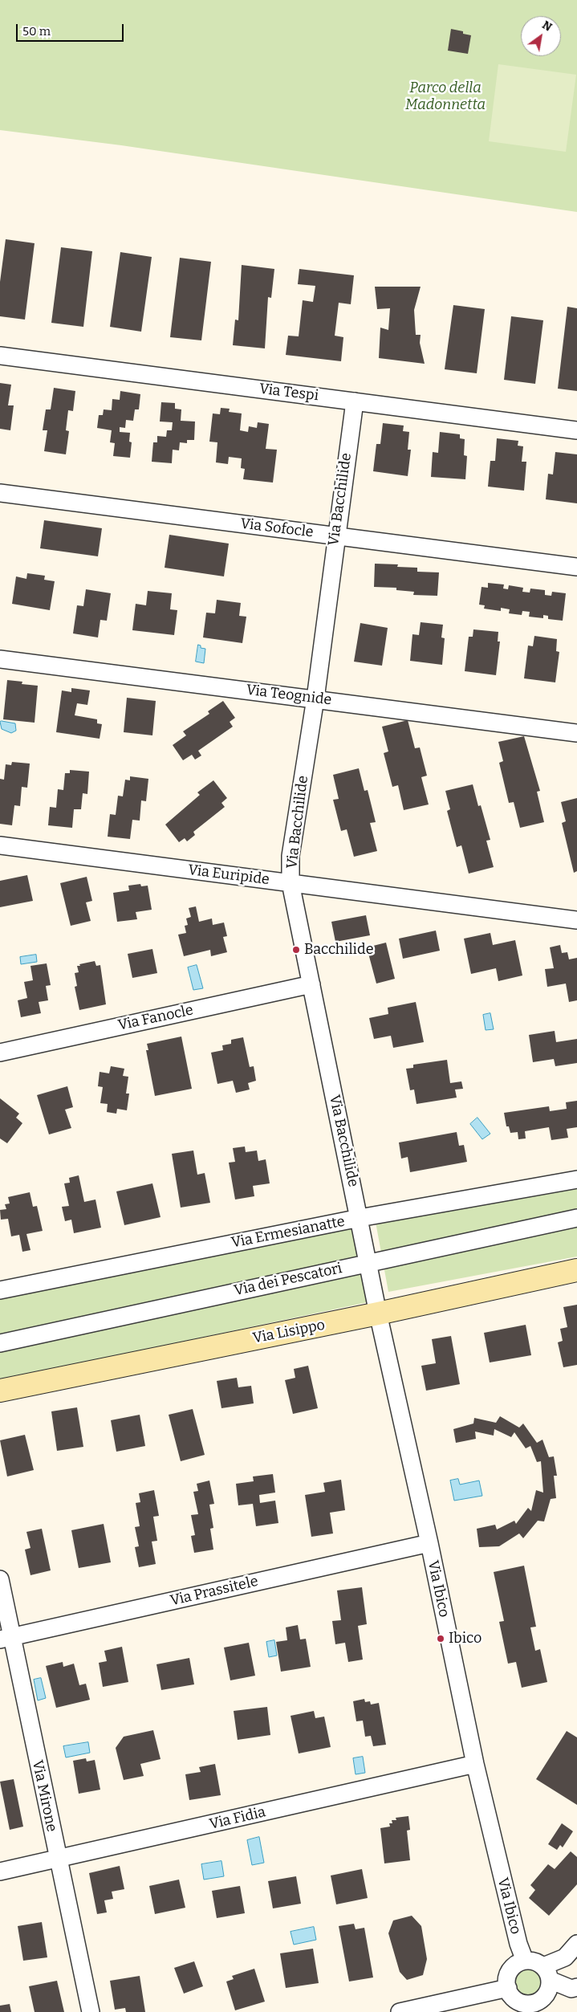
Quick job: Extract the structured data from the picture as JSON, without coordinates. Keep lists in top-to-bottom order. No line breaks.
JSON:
{"streets":{"street":["Via Tespi","Via Bacchilide","Via Sofocle","Via Teognide","Via Euripide","Via Fanocle","Via Ermesianatte","Via dei Pescatori","Via Lisippo","Via Ibico","Via Prassitele","Via Mirone","Via Fidia"]},"crossings":[["Via Tespi","Via Bacchilide"],["Via Bacchilide","Via Sofocle"],["Via Bacchilide","Via Teognide"],["Via Bacchilide","Via Euripide"],["Via Bacchilide","Via Fanocle"],["Via Bacchilide","Via Ermesianatte"],["Via Bacchilide","Via dei Pescatori"],["Via Bacchilide","Via Ibico"],["Via dei Pescatori","Via Ibico"],["Via Lisippo","Via Ibico"],["Via Ibico","Via Prassitele"],["Via Ibico","Via Fidia"],["Via Prassitele","Via Mirone"],["Via Mirone","Via Fidia"]],"parks":["Parco della Madonnetta"],"places":["Bacchilide","Ibico"],"scale_bar":"50 m","north":"top right"}
